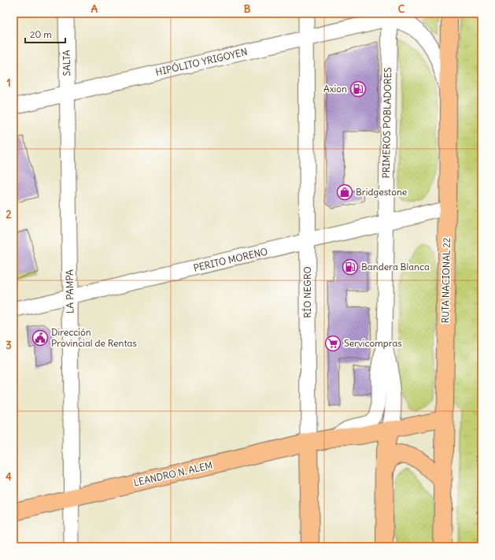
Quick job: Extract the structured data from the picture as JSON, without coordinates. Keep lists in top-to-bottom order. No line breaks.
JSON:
{"streets":{"main road":["PRIMEROS POBLADORES","RUTA NACIONAL 22","RÍO NEGRO","LEANDRO N. ALEM"],"street":["HIPÓLITO YRIGOYEN","SALTA","PERITO MORENO","LA PAMPA"]},"crossings":[["HIPÓLITO YRIGOYEN","SALTA"],["HIPÓLITO YRIGOYEN","PRIMEROS POBLADORES"],["HIPÓLITO YRIGOYEN","LA PAMPA"],["HIPÓLITO YRIGOYEN","RÍO NEGRO"],["SALTA","LA PAMPA"],["PRIMEROS POBLADORES","PERITO MORENO"],["PRIMEROS POBLADORES","LEANDRO N. ALEM"],["PERITO MORENO","RUTA NACIONAL 22"],["PERITO MORENO","LA PAMPA"],["PERITO MORENO","RÍO NEGRO"],["RUTA NACIONAL 22","LEANDRO N. ALEM"],["LA PAMPA","LEANDRO N. ALEM"],["RÍO NEGRO","LEANDRO N. ALEM"]],"places":{"fuel station":["Axion","Bandera Blanca"],"shop":["Bridgestone"],"public building":["Dirección Provincial de Rentas"],"supermarket":["Servicompras"]},"scale_bar":"20 m","grid":{"columns":["A","B","C"],"rows":["1","2","3","4"]}}
